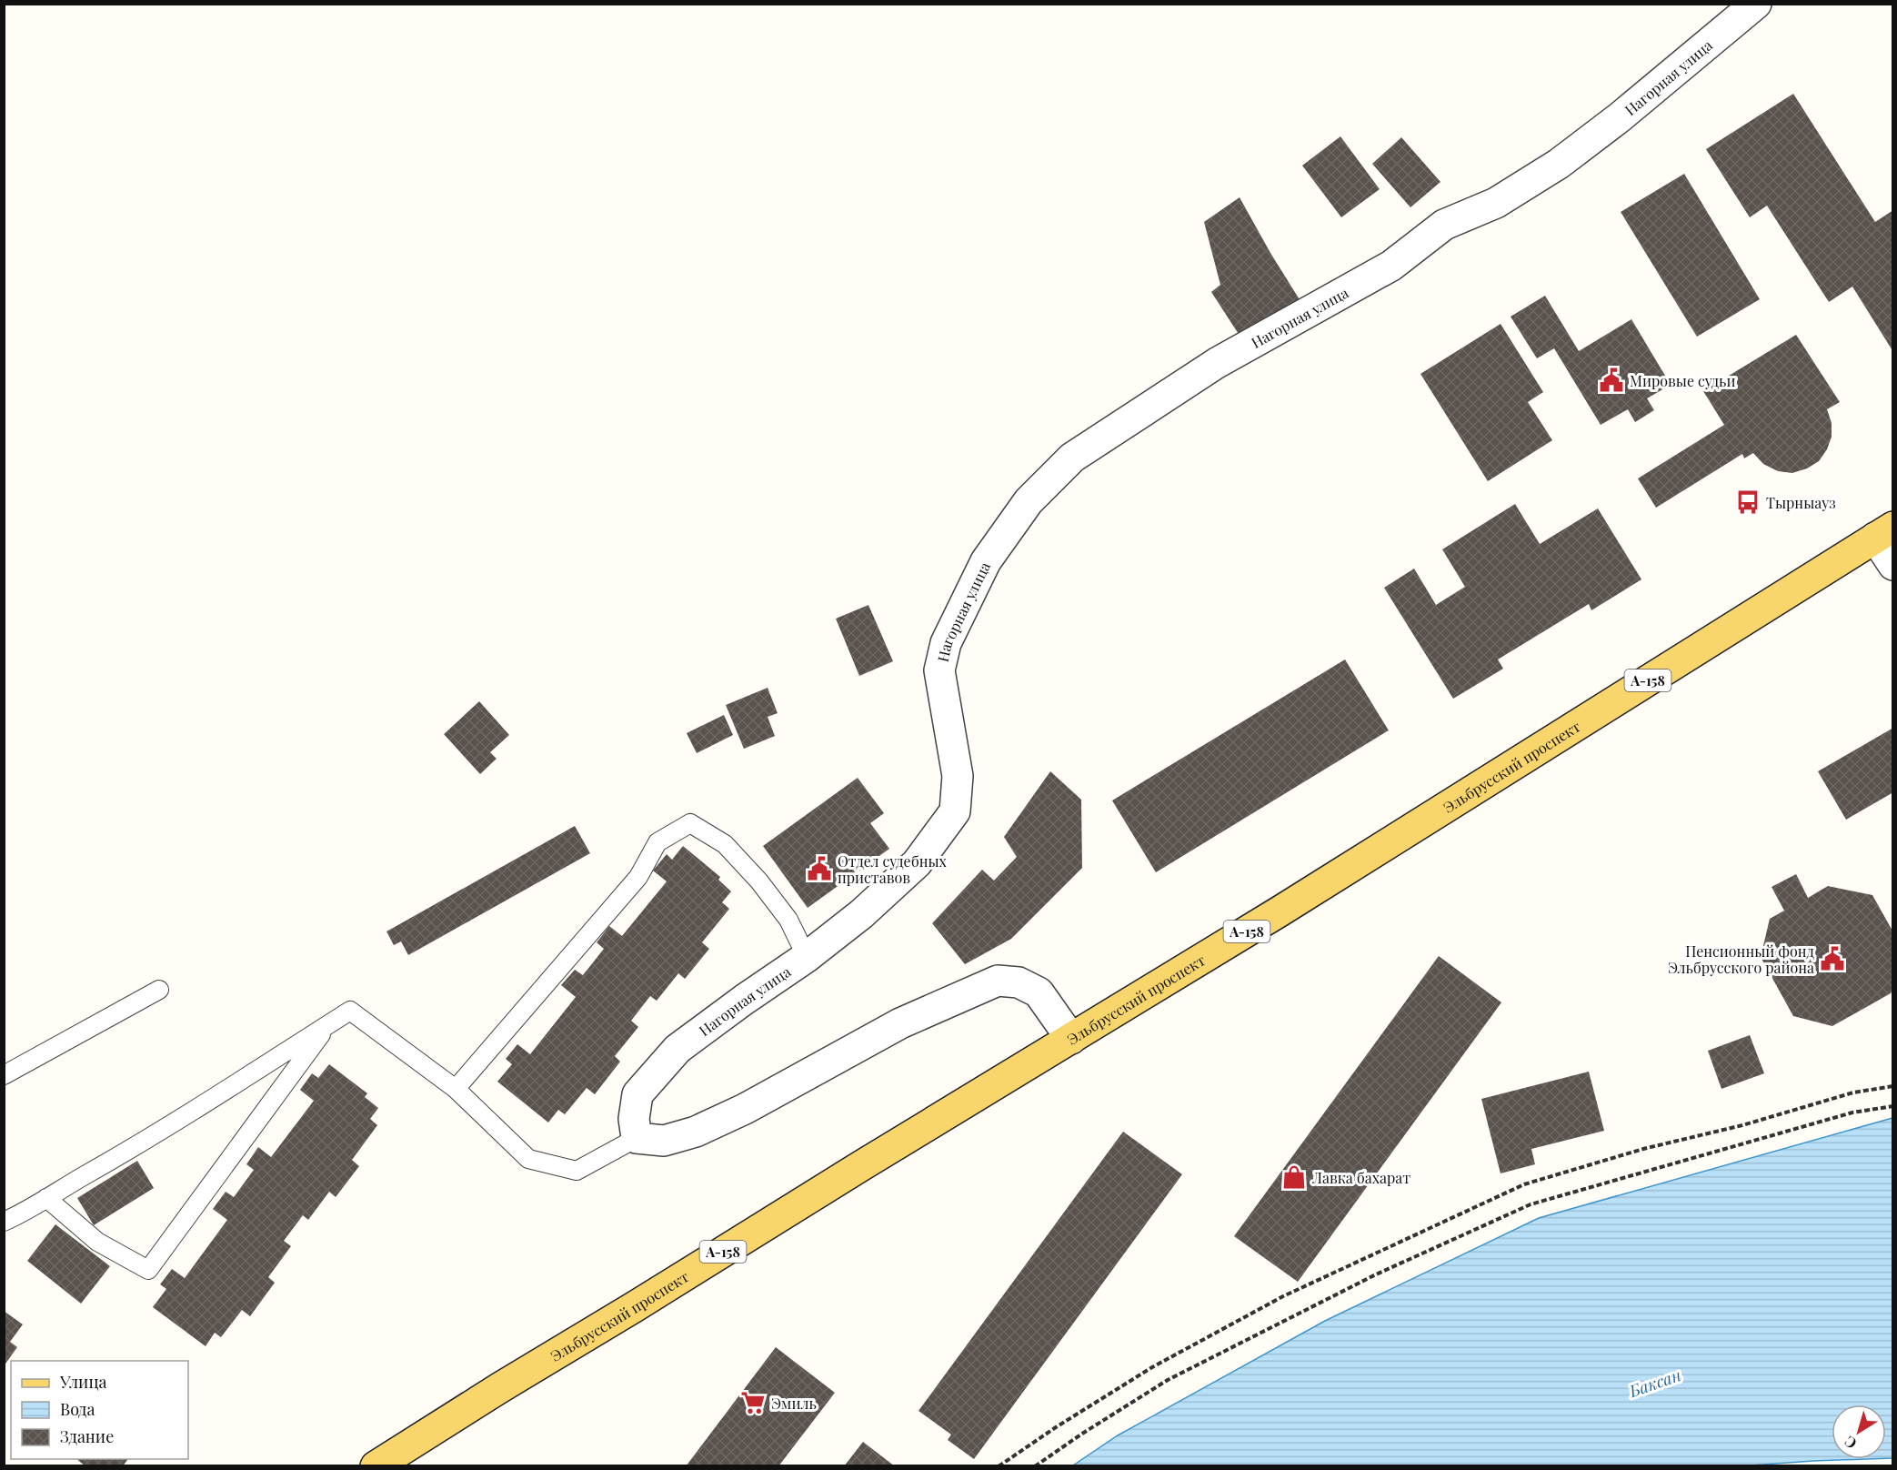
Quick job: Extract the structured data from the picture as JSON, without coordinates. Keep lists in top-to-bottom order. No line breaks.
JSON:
{"streets":{"main road":["А-158","Эльбрусский проспект"],"street":["Нагорная улица"]},"water":["Баксан"],"places":{"public building":["Мировые судьи","Отдел судебных приставов","Пенсионный фонд Эльбрусского района"],"bus stop":["Тырныауз"],"shop":["Лавка бахарат"],"supermarket":["Эмиль"]},"legend":["Улица","Вода","Здание"],"north":"bottom left"}
